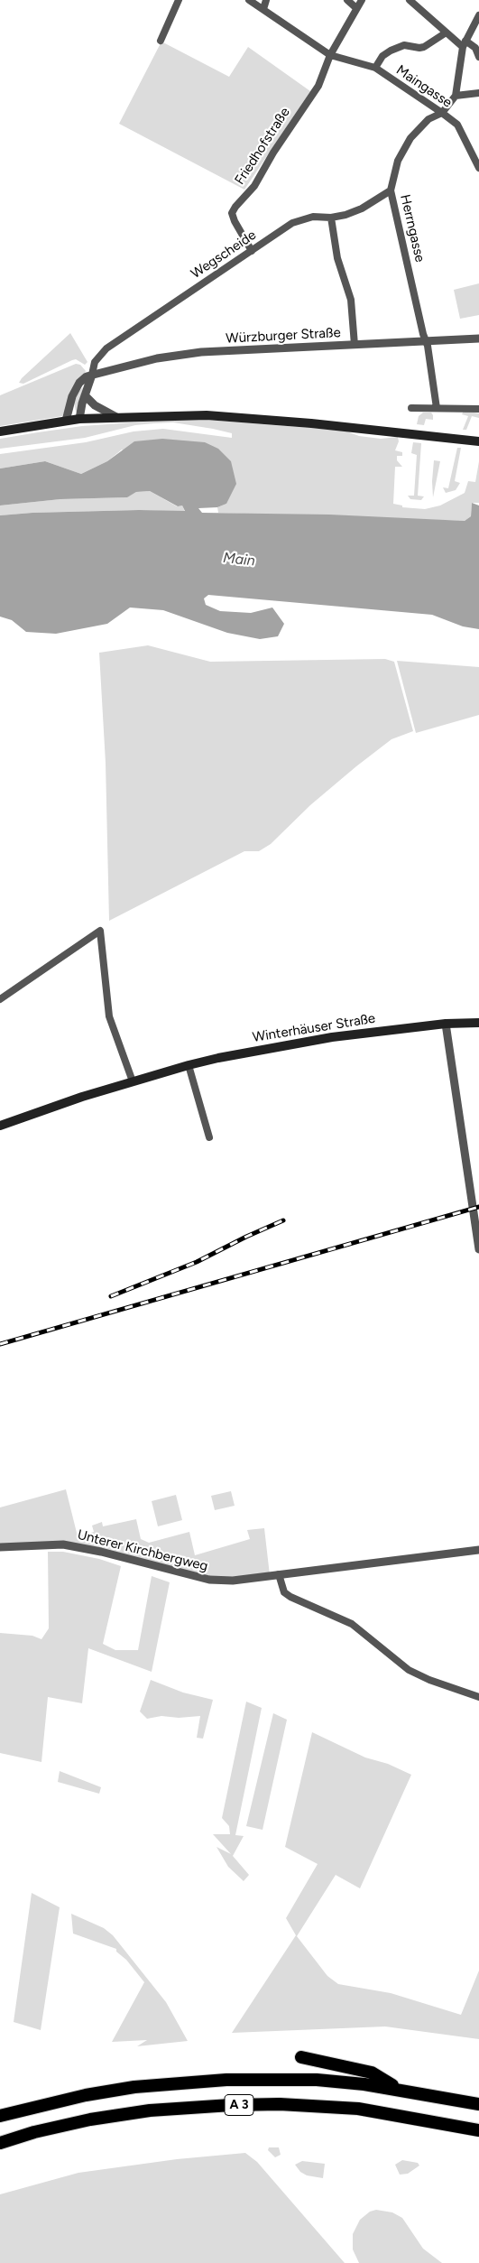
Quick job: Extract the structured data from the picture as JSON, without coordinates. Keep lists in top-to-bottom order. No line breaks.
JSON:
{"streets":{"highway":["A 3"],"main road":["Winterhäuser Straße"],"street":["Maingasse","Friedhofstraße","Herrngasse","Wegscheide","Würzburger Straße","Unterer Kirchbergweg"]},"crossings":[["Maingasse","Friedhofstraße"],["Maingasse","Herrngasse"],["Friedhofstraße","Wegscheide"],["Herrngasse","Wegscheide"],["Herrngasse","Würzburger Straße"],["Wegscheide","Würzburger Straße"]],"water":["Main"]}
